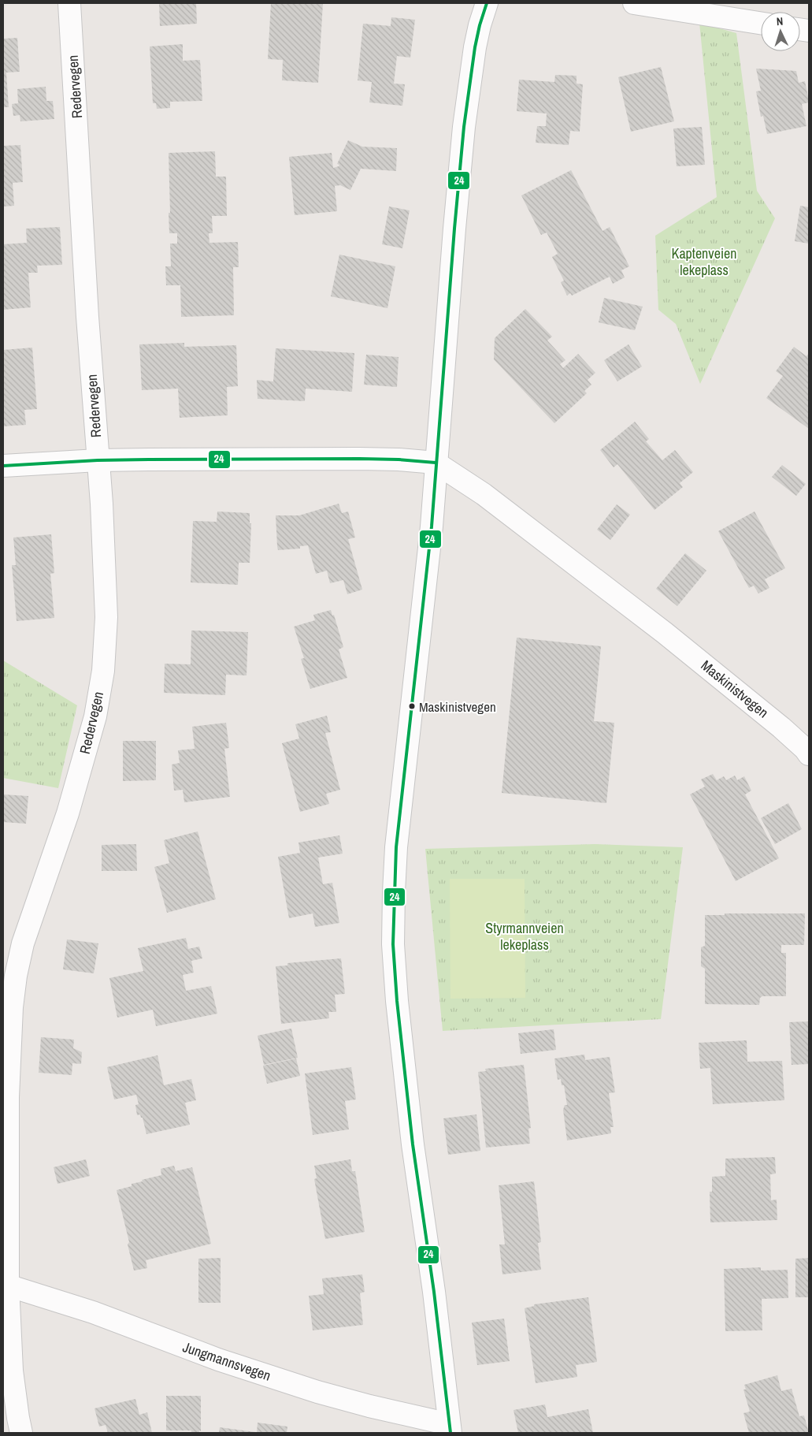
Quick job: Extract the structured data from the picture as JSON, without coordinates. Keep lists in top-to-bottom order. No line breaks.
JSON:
{"streets":{"street":["Redervegen","Maskinistvegen","Jungmannsvegen"]},"crossings":[["Redervegen","Jungmannsvegen"]],"parks":["Kaptenveien lekeplass","Styrmannveien lekeplass"],"places":["Maskinistvegen"],"lines":["transit line 24"],"north":"top"}
